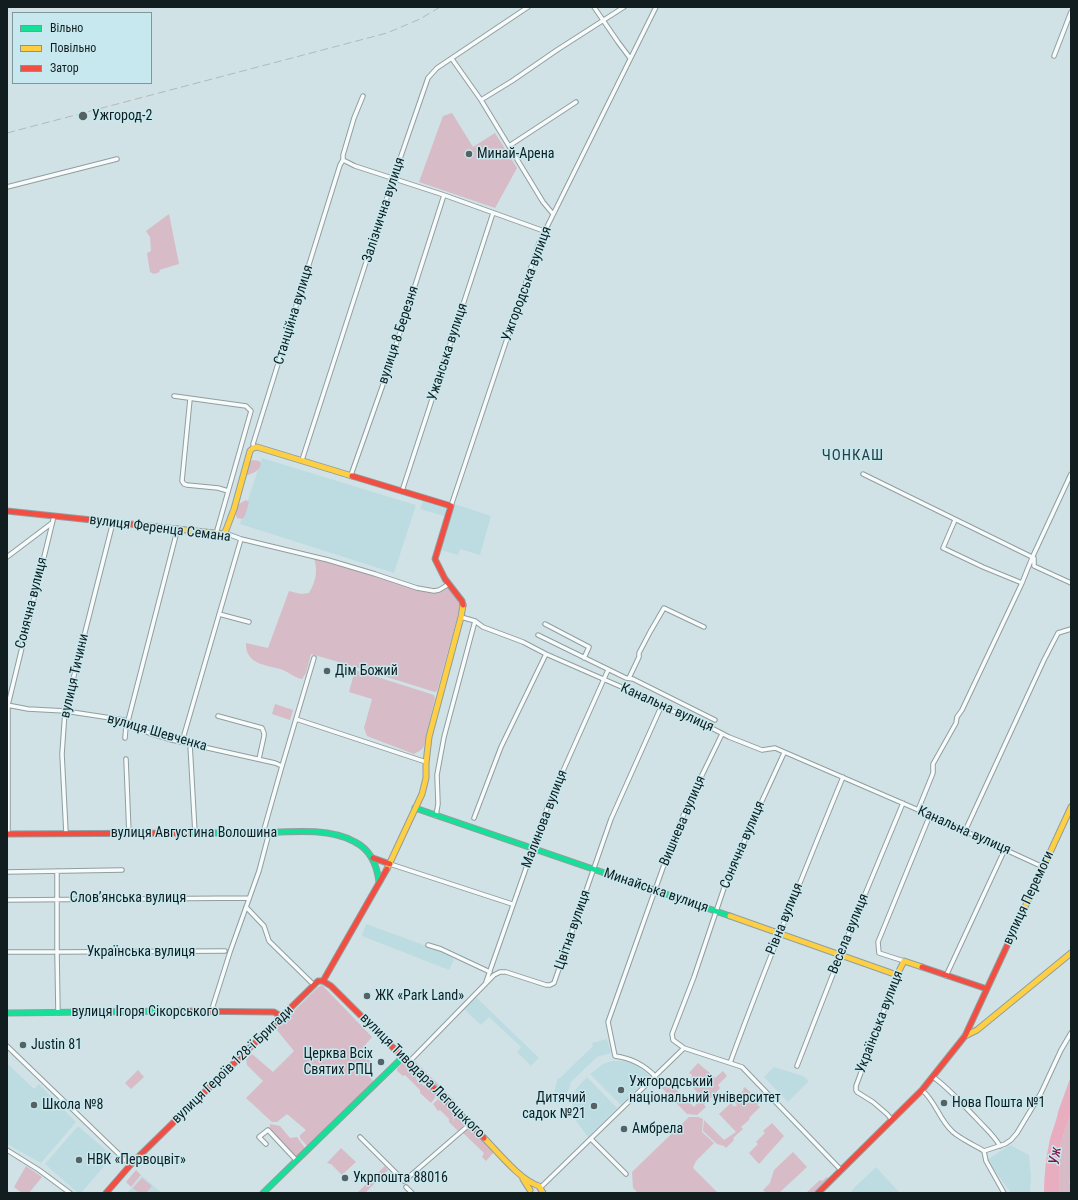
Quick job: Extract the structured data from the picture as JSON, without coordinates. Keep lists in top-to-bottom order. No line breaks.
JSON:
{"streets":{"street":["Залізнична вулиця","Ужгородська вулиця","Станційна вулиця","вулиця 8 Березня","Ужанська вулиця","вулиця Ференца Семана","Сонячна вулиця","вулиця Тичини","Канальна вулиця","вулиця Шевченка","Малинова вулиця","Вишнева вулиця","вулиця Августина Волошина","Минайська вулиця","Словʼянська вулиця","вулиця Перемоги","Рівна вулиця","Цвітна вулиця","Весела вулиця","Українська вулиця","вулиця Ігоря Сікорського","вулиця Героїв 128-ї Бригади","вулиця Тиводара Легоцького"]},"crossings":[["Станційна вулиця","вулиця Ференца Семана"],["вулиця Ференца Семана","Сонячна вулиця"],["вулиця Ференца Семана","вулиця Тичини"],["Сонячна вулиця","Канальна вулиця"],["Сонячна вулиця","вулиця Шевченка"],["Сонячна вулиця","вулиця Августина Волошина"],["Сонячна вулиця","Минайська вулиця"],["вулиця Тичини","вулиця Шевченка"],["вулиця Тичини","вулиця Августина Волошина"],["Канальна вулиця","Малинова вулиця"],["Канальна вулиця","Вишнева вулиця"],["Канальна вулиця","вулиця Перемоги"],["Канальна вулиця","Рівна вулиця"],["Канальна вулиця","Цвітна вулиця"],["Канальна вулиця","Весела вулиця"],["Канальна вулиця","Українська вулиця"],["Малинова вулиця","Минайська вулиця"],["Вишнева вулиця","Минайська вулиця"],["Минайська вулиця","Рівна вулиця"],["Минайська вулиця","Цвітна вулиця"],["Минайська вулиця","Весела вулиця"],["Минайська вулиця","Українська вулиця"],["вулиця Перемоги","Українська вулиця"],["вулиця Ігоря Сікорського","вулиця Героїв 128-ї Бригади"],["вулиця Героїв 128-ї Бригади","вулиця Тиводара Легоцького"]],"districts":["ЧОНКАШ"],"water":["Уж"],"places":["Ужгород-2","Минай-Арена","Дім Божий","ЖК «Park Land»","Justin 81","Церква Всіх Святих РПЦ","Ужгородський національний університет","Нова Пошта №1","Школа №8","Дитячий садок №21","Амбрела","НВК «Первоцвіт»","Укрпошта 88016"],"legend":["Вільно","Повільно","Затор"]}
